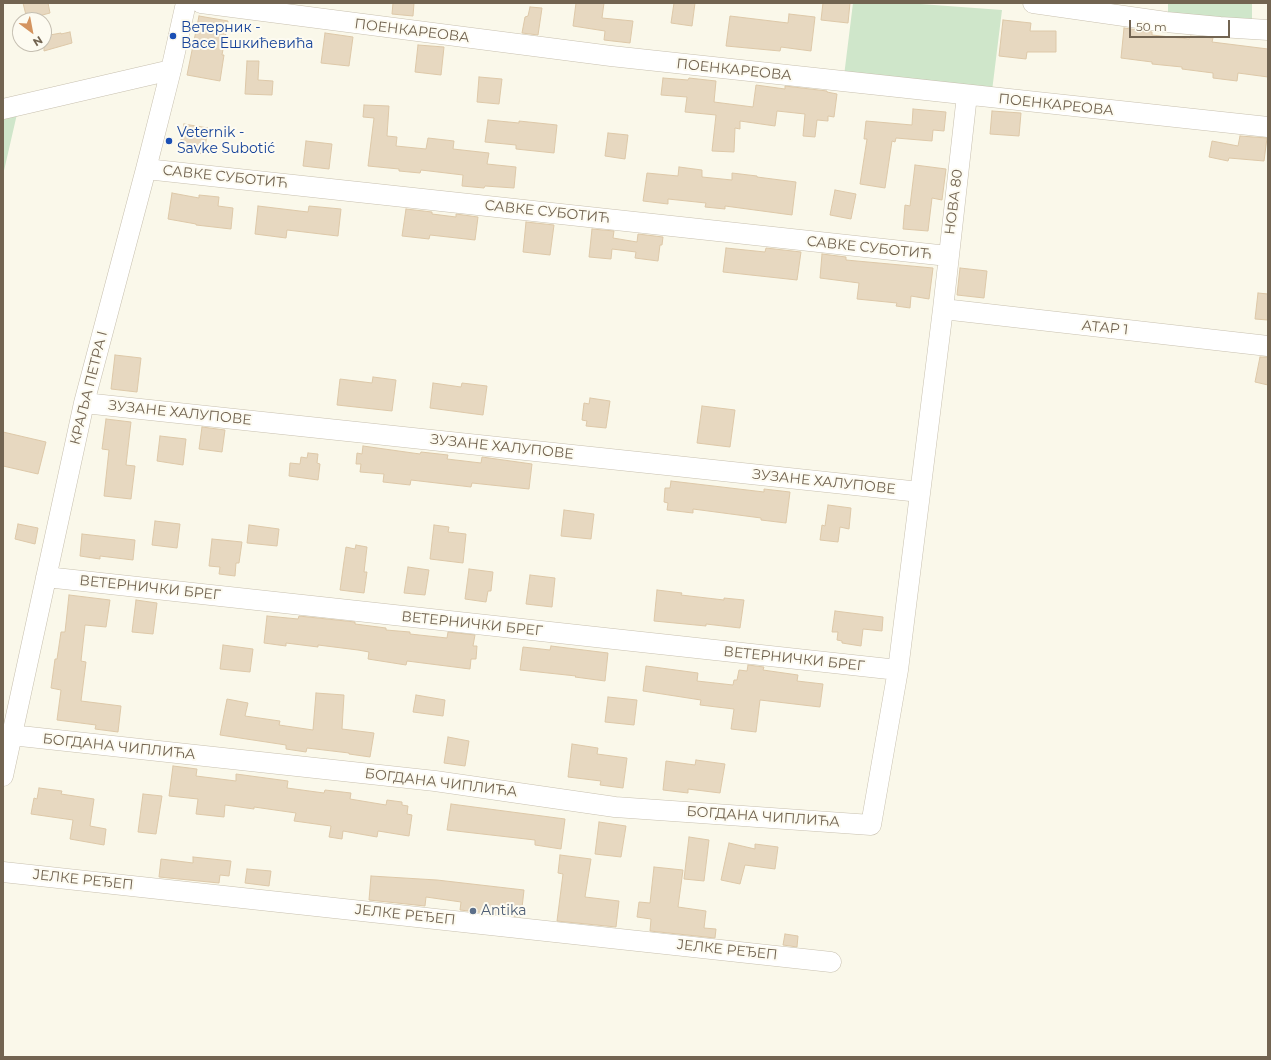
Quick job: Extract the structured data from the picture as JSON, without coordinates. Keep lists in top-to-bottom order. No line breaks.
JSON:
{"streets":{"street":["ПОЕНКАРЕОВА","САВКЕ СУБОТИЋ","НОВА 80","АТАР 1","КРАЉА ПЕТРА I","ЗУЗАНЕ ХАЛУПОВЕ","ВЕТЕРНИЧКИ БРЕГ","БОГДАНА ЧИПЛИЋА","ЈЕЛКЕ РЕЂЕП"]},"crossings":[["ПОЕНКАРЕОВА","НОВА 80"],["САВКЕ СУБОТИЋ","НОВА 80"],["САВКЕ СУБОТИЋ","КРАЉА ПЕТРА I"],["НОВА 80","АТАР 1"],["НОВА 80","ЗУЗАНЕ ХАЛУПОВЕ"],["НОВА 80","ВЕТЕРНИЧКИ БРЕГ"],["НОВА 80","БОГДАНА ЧИПЛИЋА"],["КРАЉА ПЕТРА I","ЗУЗАНЕ ХАЛУПОВЕ"],["КРАЉА ПЕТРА I","ВЕТЕРНИЧКИ БРЕГ"],["КРАЉА ПЕТРА I","БОГДАНА ЧИПЛИЋА"]],"places":["Ветерник - Васе Ешкићевића","Veternik - Savke Subotić","Antika"],"scale_bar":"50 m","north":"bottom right"}
